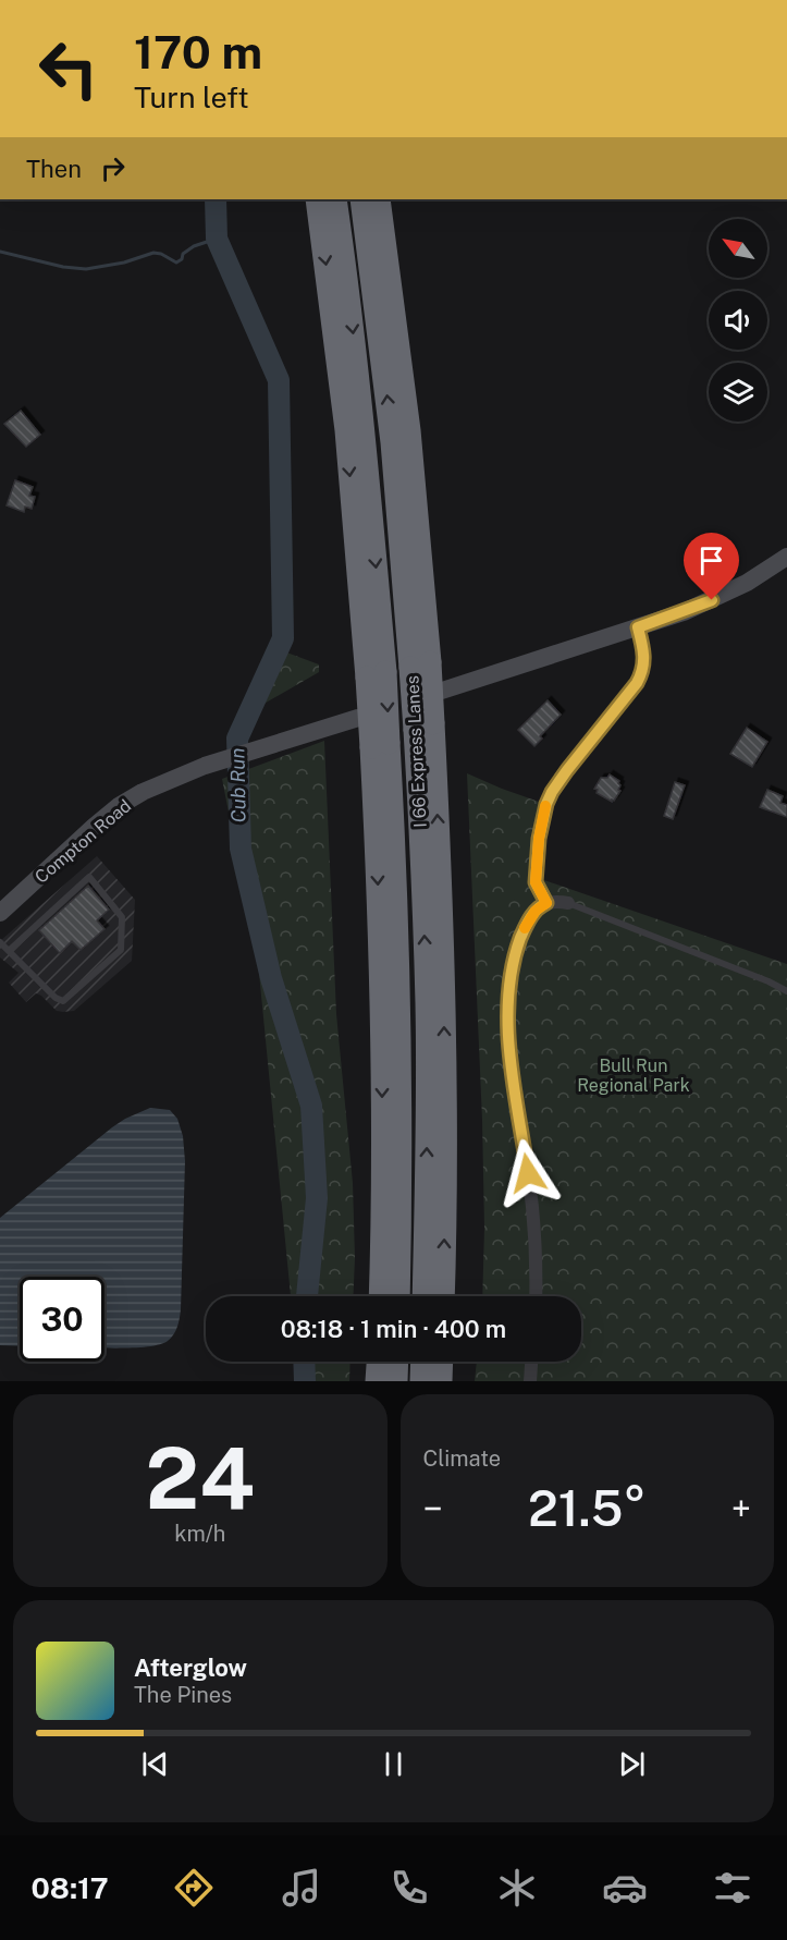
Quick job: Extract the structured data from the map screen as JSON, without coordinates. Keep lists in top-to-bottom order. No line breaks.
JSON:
{"streets":{"highway":["I 66 Express Lanes"],"street":["Compton Road"]},"water":["Cub Run"],"parks":["Bull Run Regional Park"],"north":"top left","page":{"turn":["170 m","Turn left"],"then":"Then","limit":"30","trip":"08:18 · 1 min · 400 m","tile":[["24","km/h"],"Climate"],"heat":["−","21.5°","+"],"song":["Afterglow","The Pines"],"tabs":"08:17"}}
